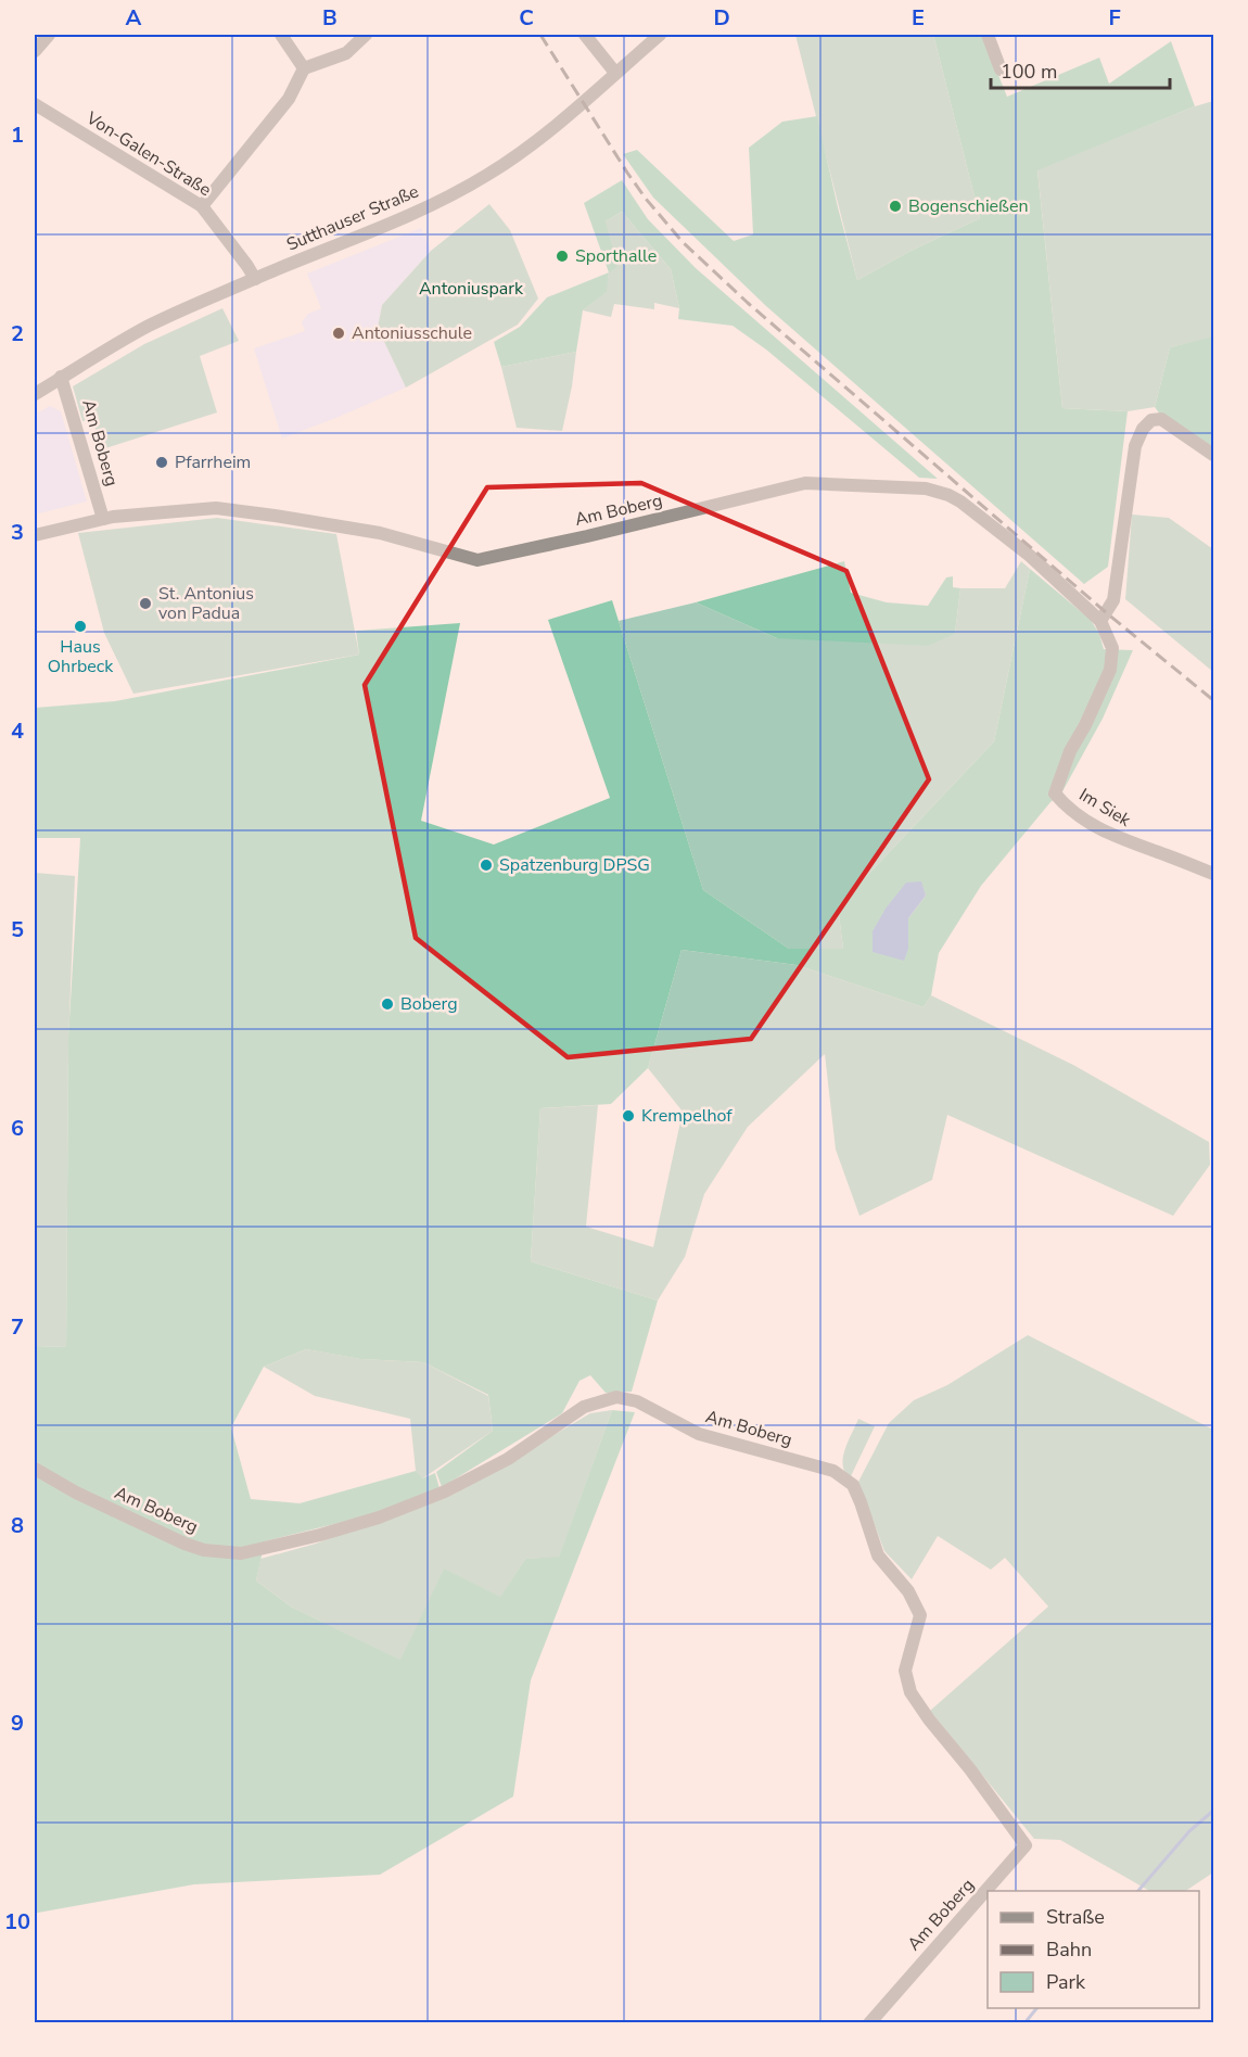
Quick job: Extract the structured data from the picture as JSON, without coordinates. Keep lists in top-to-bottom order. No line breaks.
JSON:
{"streets":{"street":["Von-Galen-Straße","Sutthauser Straße","Am Boberg","Im Siek"]},"crossings":[["Von-Galen-Straße","Sutthauser Straße"],["Sutthauser Straße","Am Boberg"],["Am Boberg","Im Siek"]],"parks":["Antoniuspark"],"places":["Bogenschießen","Sporthalle","Antoniusschule","Pfarrheim","St. Antonius von Padua","Haus Ohrbeck","Spatzenburg DPSG","Boberg","Krempelhof"],"legend":["Straße","Bahn","Park"],"scale_bar":"100 m","grid":{"columns":["A","B","C","D","E","F"],"rows":["1","2","3","4","5","6","7","8","9","10"]}}
